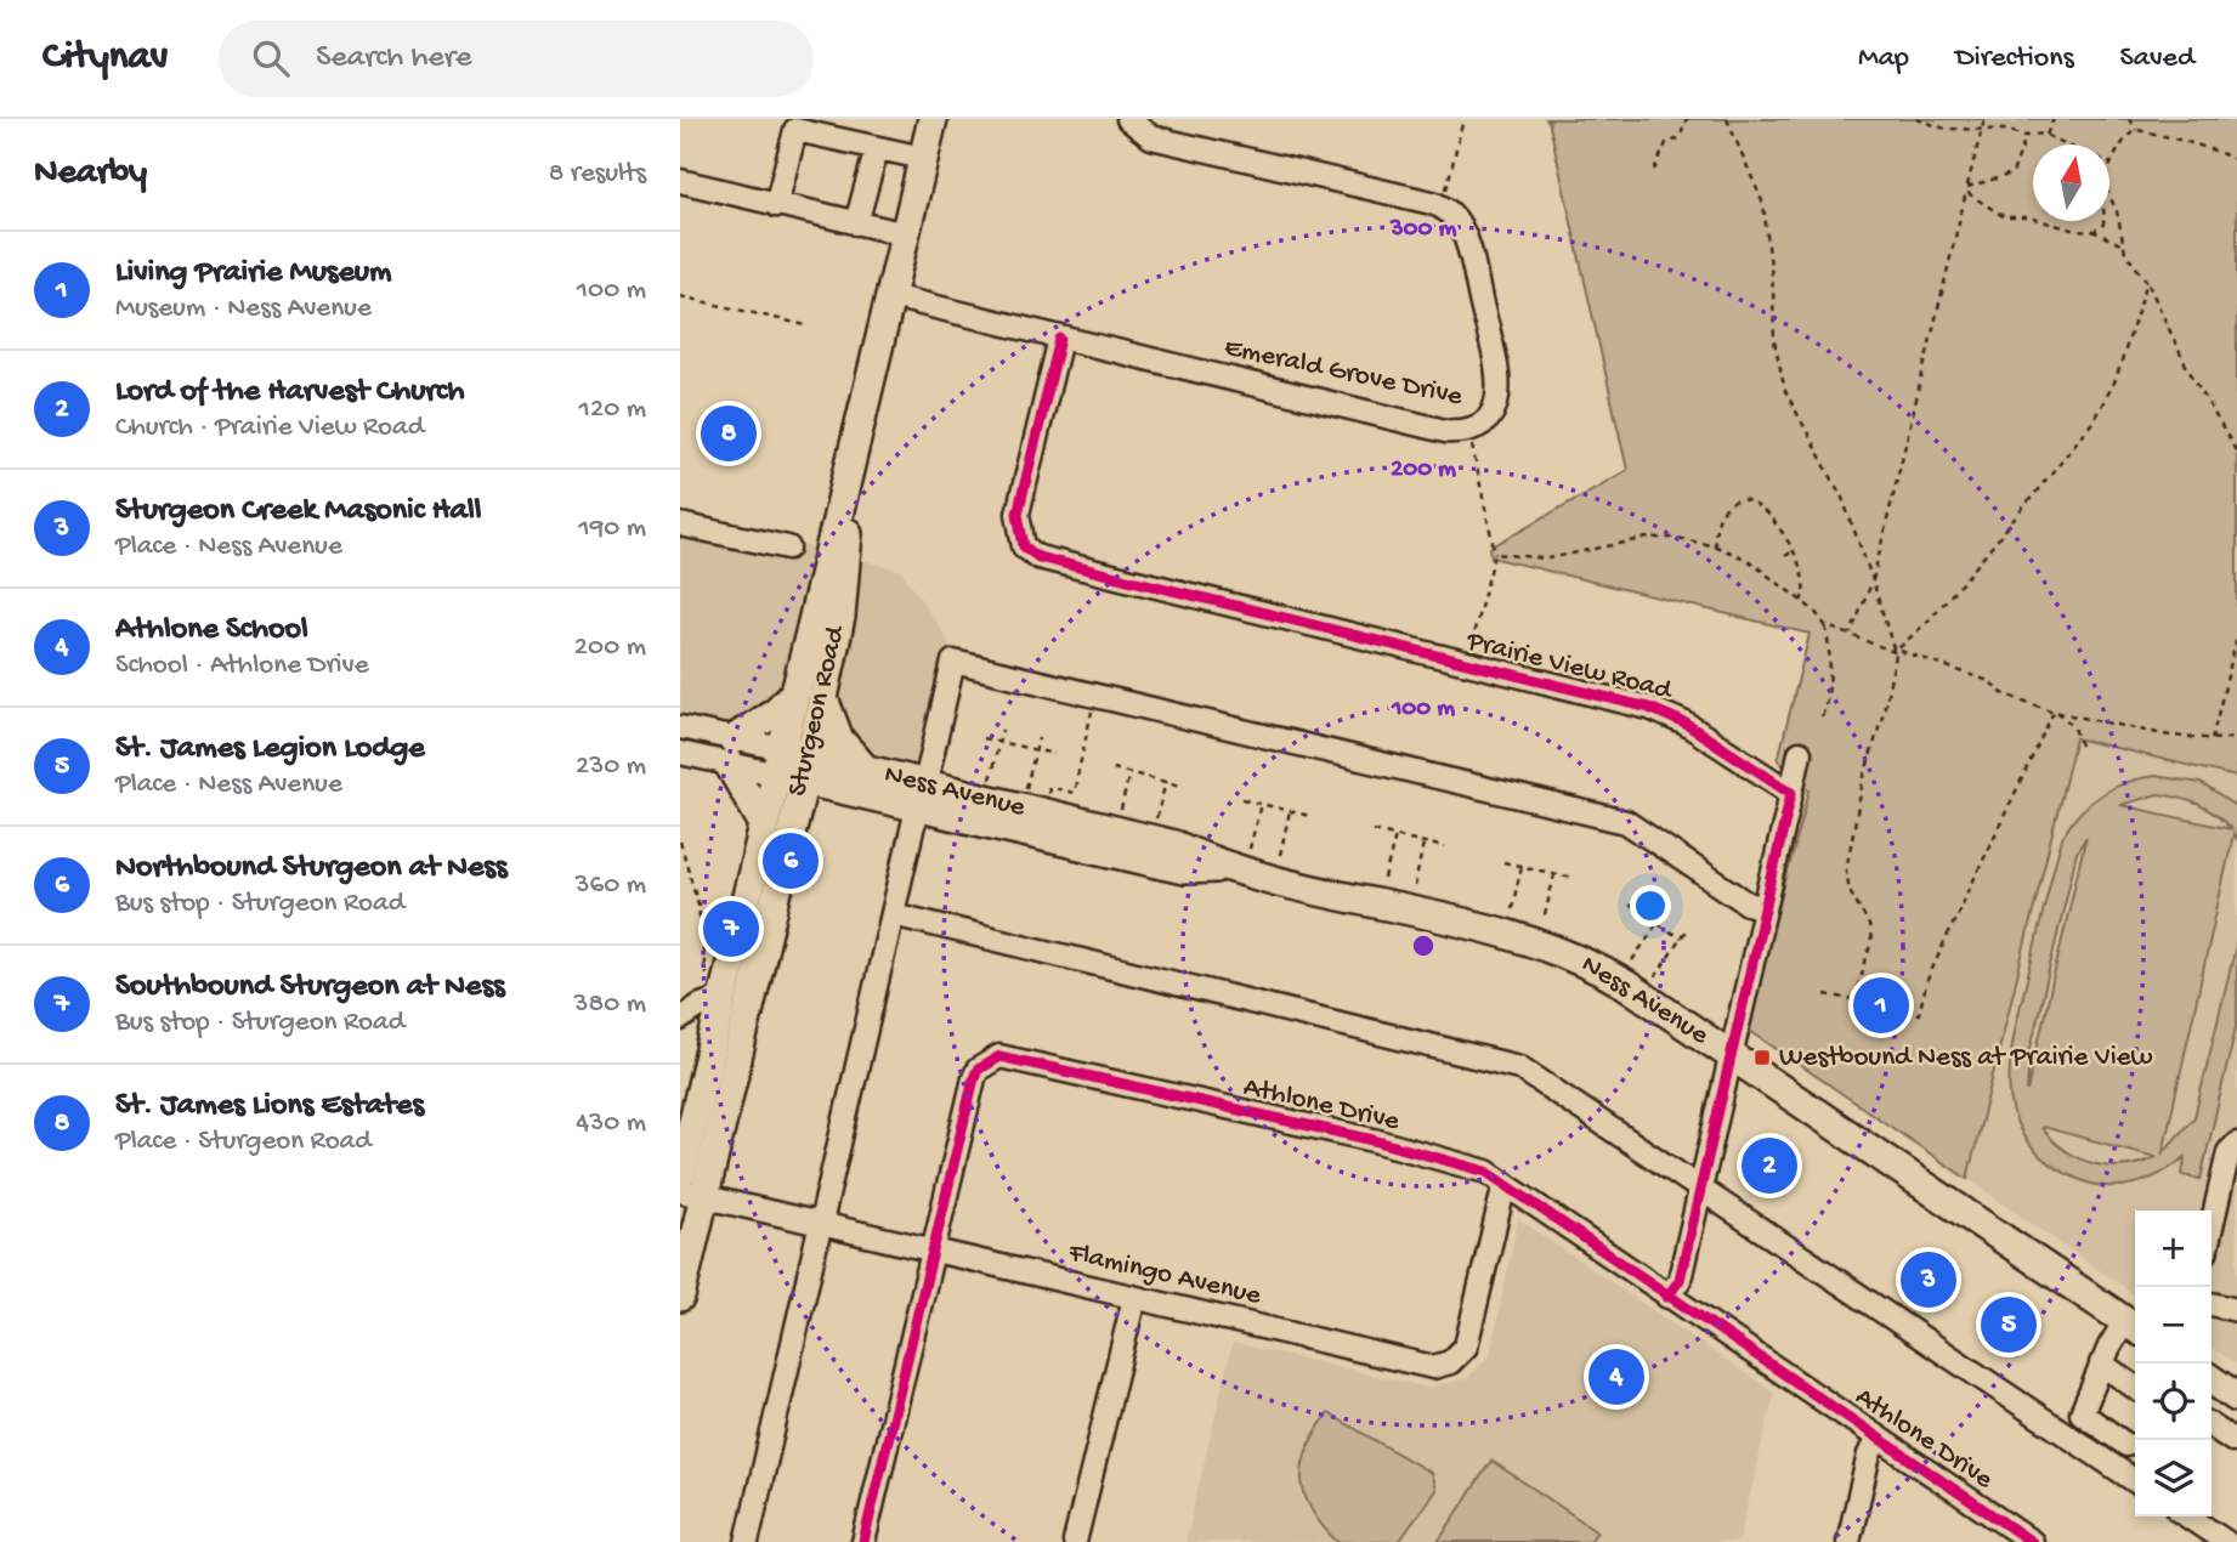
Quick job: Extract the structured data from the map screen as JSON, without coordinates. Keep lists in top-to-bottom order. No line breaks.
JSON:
{"streets":{"main road":["Sturgeon Road","Ness Avenue"],"street":["Emerald Grove Drive","Prairie View Road","Athlone Drive","Flamingo Avenue"]},"crossings":[["Emerald Grove Drive","Prairie View Road"],["Emerald Grove Drive","Sturgeon Road"],["Sturgeon Road","Ness Avenue"],["Sturgeon Road","Flamingo Avenue"],["Athlone Drive","Flamingo Avenue"]],"places":{"transit":["Westbound Ness at Prairie View"]},"north":"top","page":{"header":"Citynav","search":"Search here","nav":["Map","Directions","Saved"],"heading":["Nearby","8 results"],"list":[{"mark":"1","name":"Living Prairie Museum","note":"Museum · Ness Avenue","value":"100 m"},{"mark":"2","name":"Lord of the Harvest Church","note":"Church · Prairie View Road","value":"120 m"},{"mark":"3","name":"Sturgeon Creek Masonic Hall","note":"Place · Ness Avenue","value":"190 m"},{"mark":"4","name":"Athlone School","note":"School · Athlone Drive","value":"200 m"},{"mark":"5","name":"St. James Legion Lodge","note":"Place · Ness Avenue","value":"230 m"},{"mark":"6","name":"Northbound Sturgeon at Ness","note":"Bus stop · Sturgeon Road","value":"360 m"},{"mark":"7","name":"Southbound Sturgeon at Ness","note":"Bus stop · Sturgeon Road","value":"380 m"},{"mark":"8","name":"St. James Lions Estates","note":"Place · Sturgeon Road","value":"430 m"}],"pins":["8","6","7","1","2","3","5","4"],"map_buttons":["+","−"]},"rings":["300 m","200 m","100 m"]}
